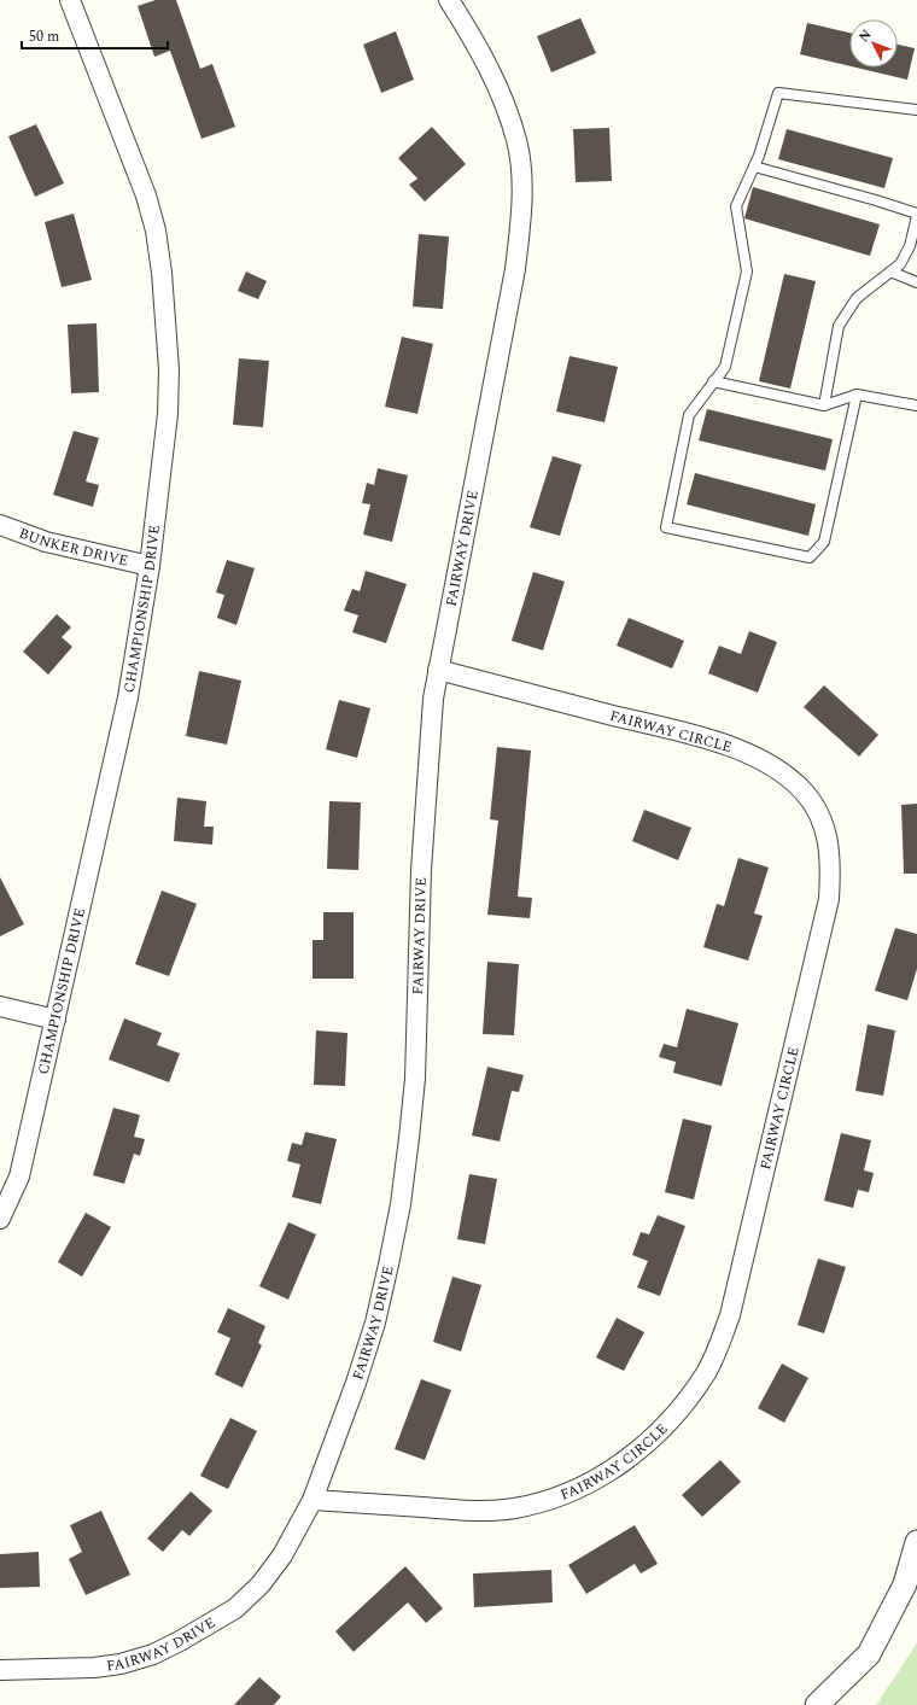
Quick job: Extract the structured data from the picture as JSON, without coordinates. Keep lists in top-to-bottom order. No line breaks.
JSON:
{"streets":{"street":["BUNKER DRIVE","FAIRWAY DRIVE","CHAMPIONSHIP DRIVE","FAIRWAY CIRCLE"]},"crossings":[["BUNKER DRIVE","CHAMPIONSHIP DRIVE"],["FAIRWAY DRIVE","FAIRWAY CIRCLE"]],"scale_bar":"50 m","north":"top left"}
